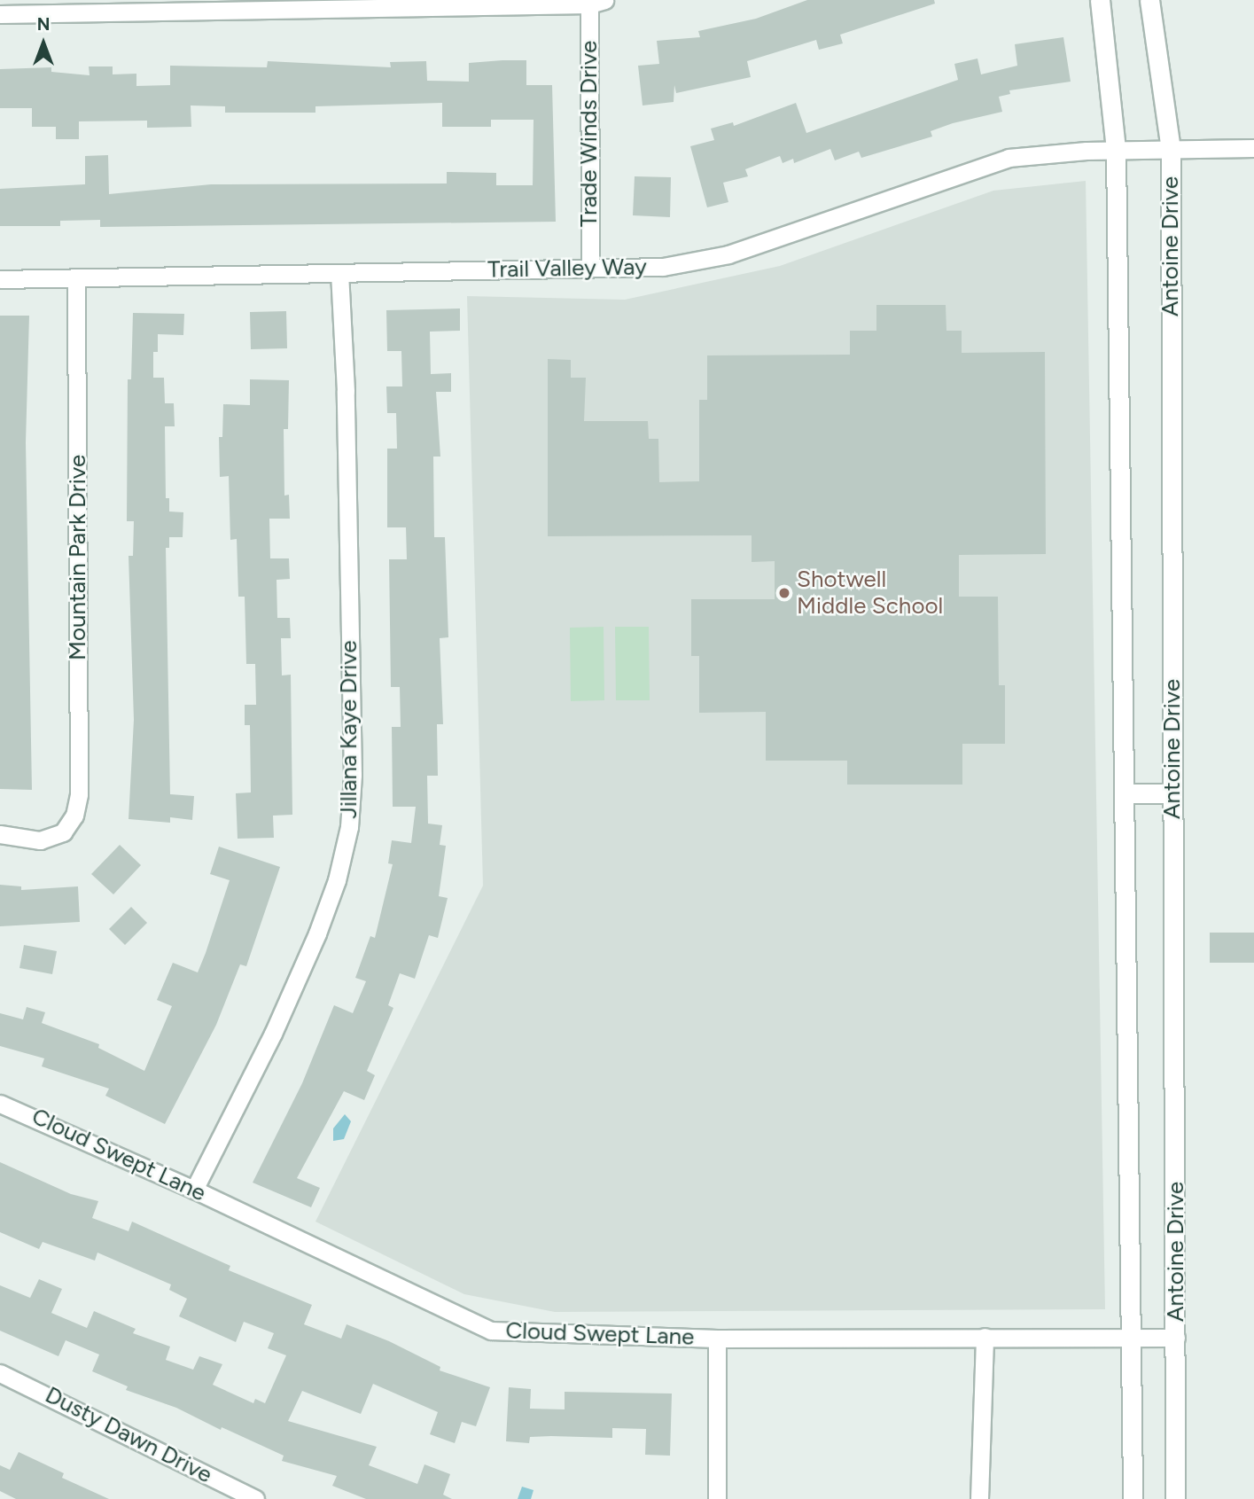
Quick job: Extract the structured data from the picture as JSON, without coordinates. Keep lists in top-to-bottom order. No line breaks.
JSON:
{"streets":{"main road":["Antoine Drive"],"street":["Trade Winds Drive","Trail Valley Way","Mountain Park Drive","Jillana Kaye Drive","Cloud Swept Lane","Dusty Dawn Drive"]},"crossings":[["Trade Winds Drive","Trail Valley Way"],["Antoine Drive","Trail Valley Way"],["Antoine Drive","Cloud Swept Lane"],["Trail Valley Way","Mountain Park Drive"],["Trail Valley Way","Jillana Kaye Drive"],["Jillana Kaye Drive","Cloud Swept Lane"]],"places":["Shotwell Middle School"],"north":"top"}
